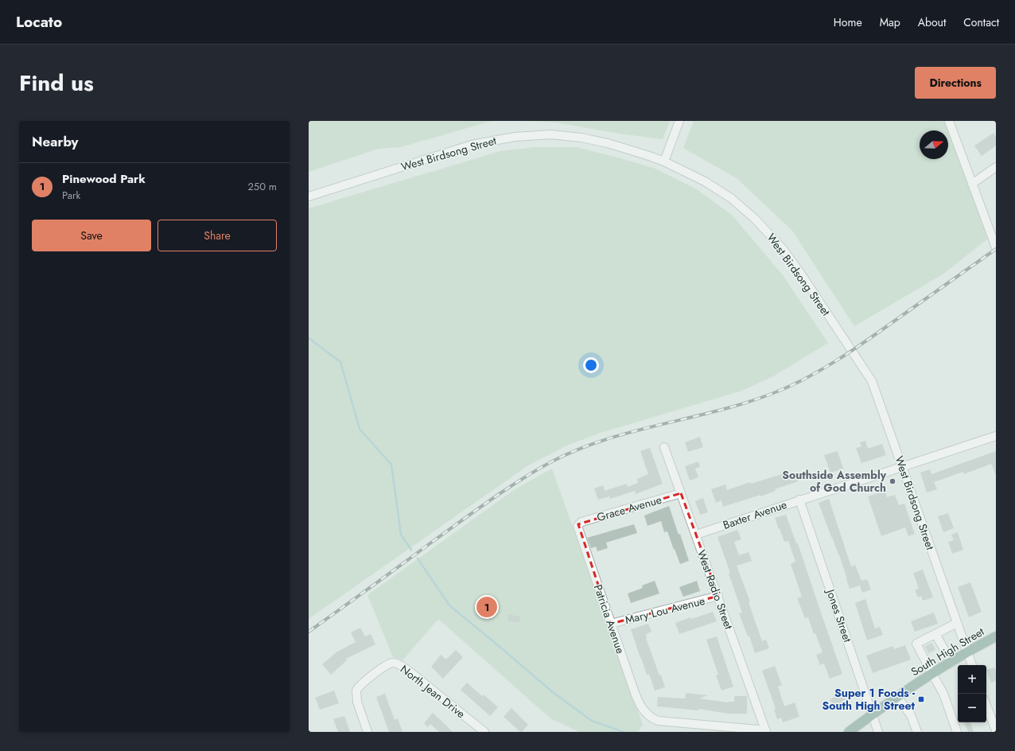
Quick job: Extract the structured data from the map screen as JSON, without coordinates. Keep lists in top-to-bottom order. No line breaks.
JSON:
{"streets":{"main road":["South High Street"],"street":["West Birdsong Street","Grace Avenue","Baxter Avenue","West Radio Street","Mary Lou Avenue","Jones Street","Patricia Avenue","North Jean Drive"]},"crossings":[["West Birdsong Street","Baxter Avenue"],["West Birdsong Street","South High Street"],["Grace Avenue","West Radio Street"],["Grace Avenue","Patricia Avenue"],["Baxter Avenue","West Radio Street"],["Baxter Avenue","Jones Street"],["West Radio Street","Mary Lou Avenue"],["West Radio Street","Patricia Avenue"],["Mary Lou Avenue","Patricia Avenue"],["Jones Street","South High Street"]],"places":{"other":["Southside Assembly of God Church"],"transit":["Super 1 Foods - South High Street"]},"north":"right","page":{"header":"Locato","nav":["Home","Map","About","Contact"],"title":"Find us","buttons":["Directions",["Save","Share"]],"heading":"Nearby","list":[{"mark":"1","name":"Pinewood Park","note":"Park","value":"250 m"}],"pins":"1","map_buttons":["+","−"]}}
